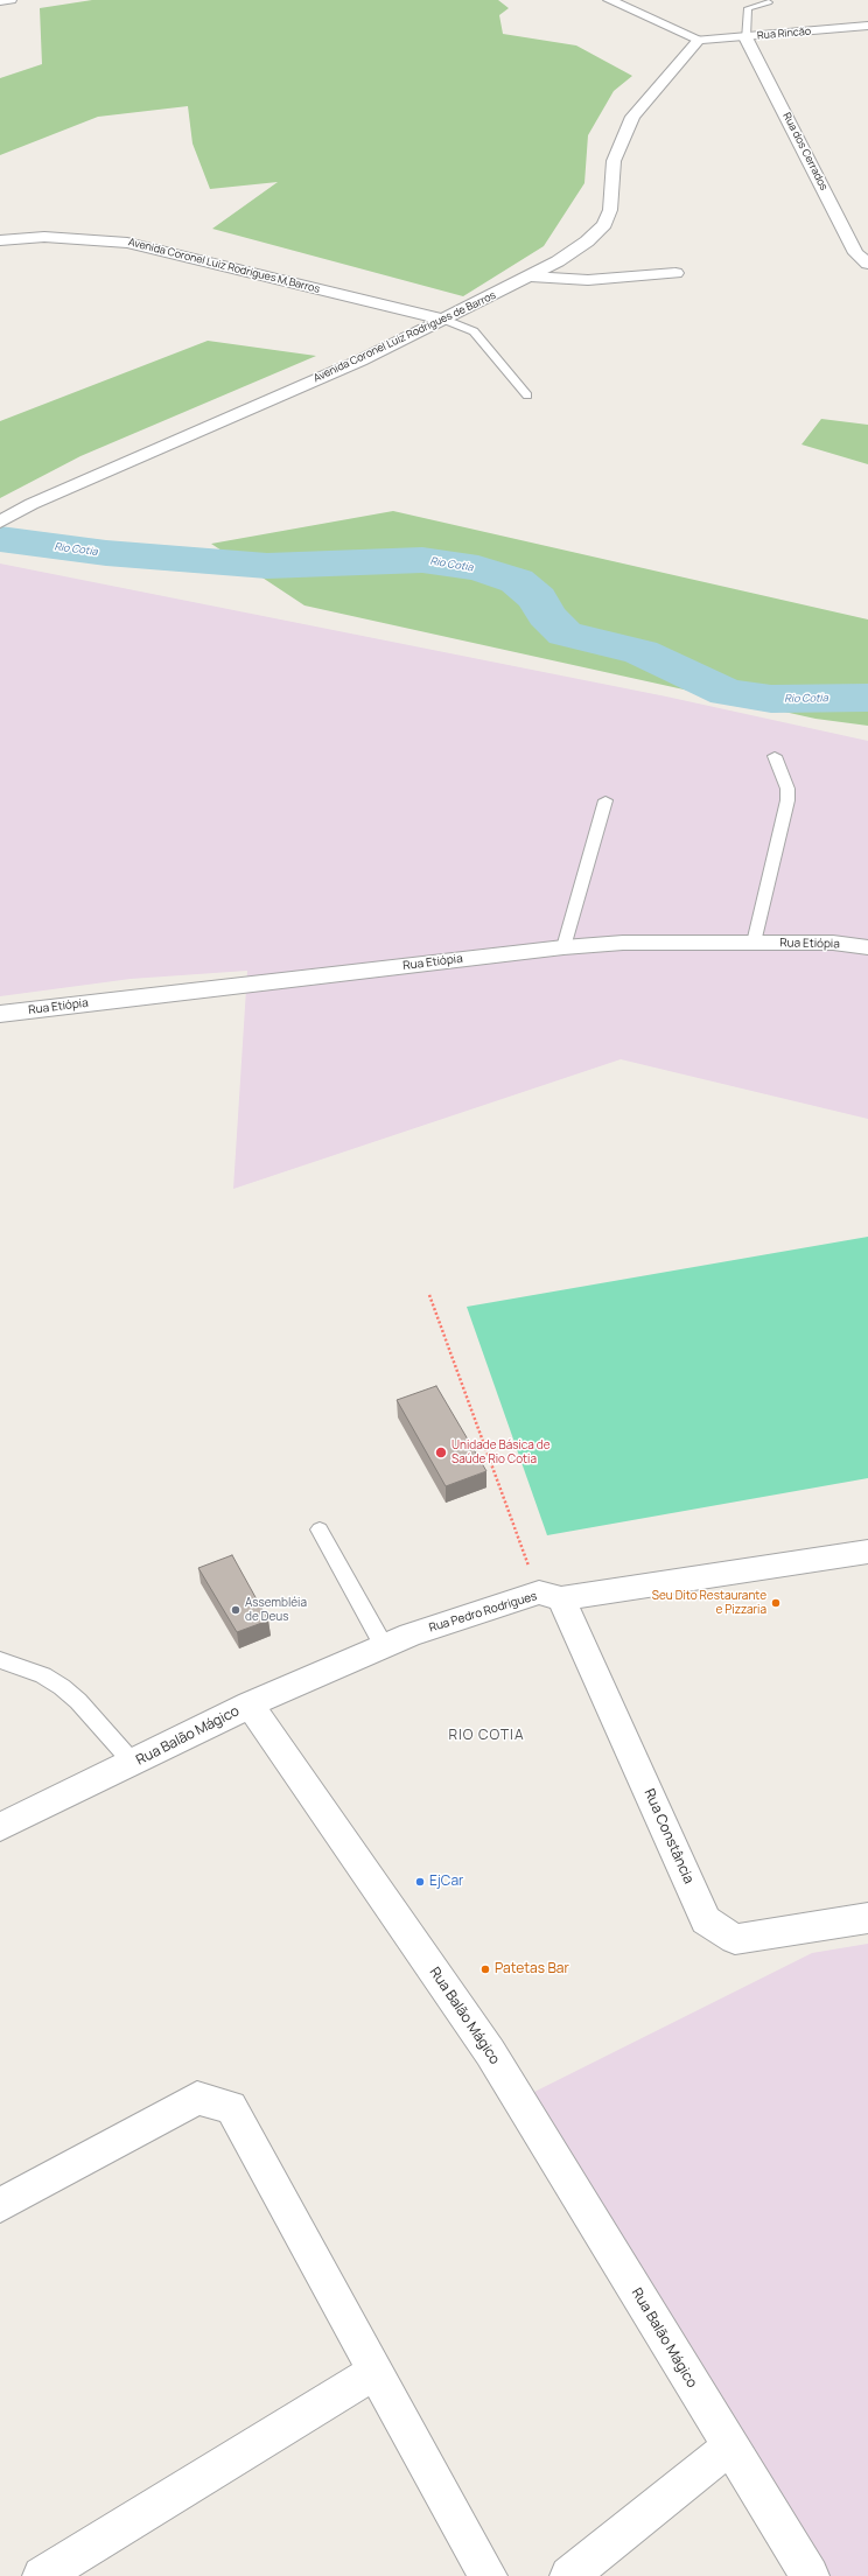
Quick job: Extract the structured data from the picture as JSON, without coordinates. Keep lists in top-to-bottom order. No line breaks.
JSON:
{"streets":{"street":["Rua Rincão","Rua dos Cerrados","Avenida Coronel Luiz Rodrigues M,Barros","Avenida Coronel Luiz Rodrigues de Barros","Rua Etiópia","Rua Pedro Rodrigues","Rua Balão Mágico","Rua Constância"]},"crossings":[["Rua Rincão","Rua dos Cerrados"],["Rua Rincão","Avenida Coronel Luiz Rodrigues de Barros"],["Avenida Coronel Luiz Rodrigues M,Barros","Avenida Coronel Luiz Rodrigues de Barros"],["Rua Pedro Rodrigues","Rua Balão Mágico"],["Rua Pedro Rodrigues","Rua Constância"]],"districts":["RIO COTIA"],"water":["Rio Cotia"],"places":["Unidade Básica de Saúde Rio Cotia","Seu Dito Restaurante e Pizzaria","Assembléia de Deus","EjCar","Patetas Bar"]}
